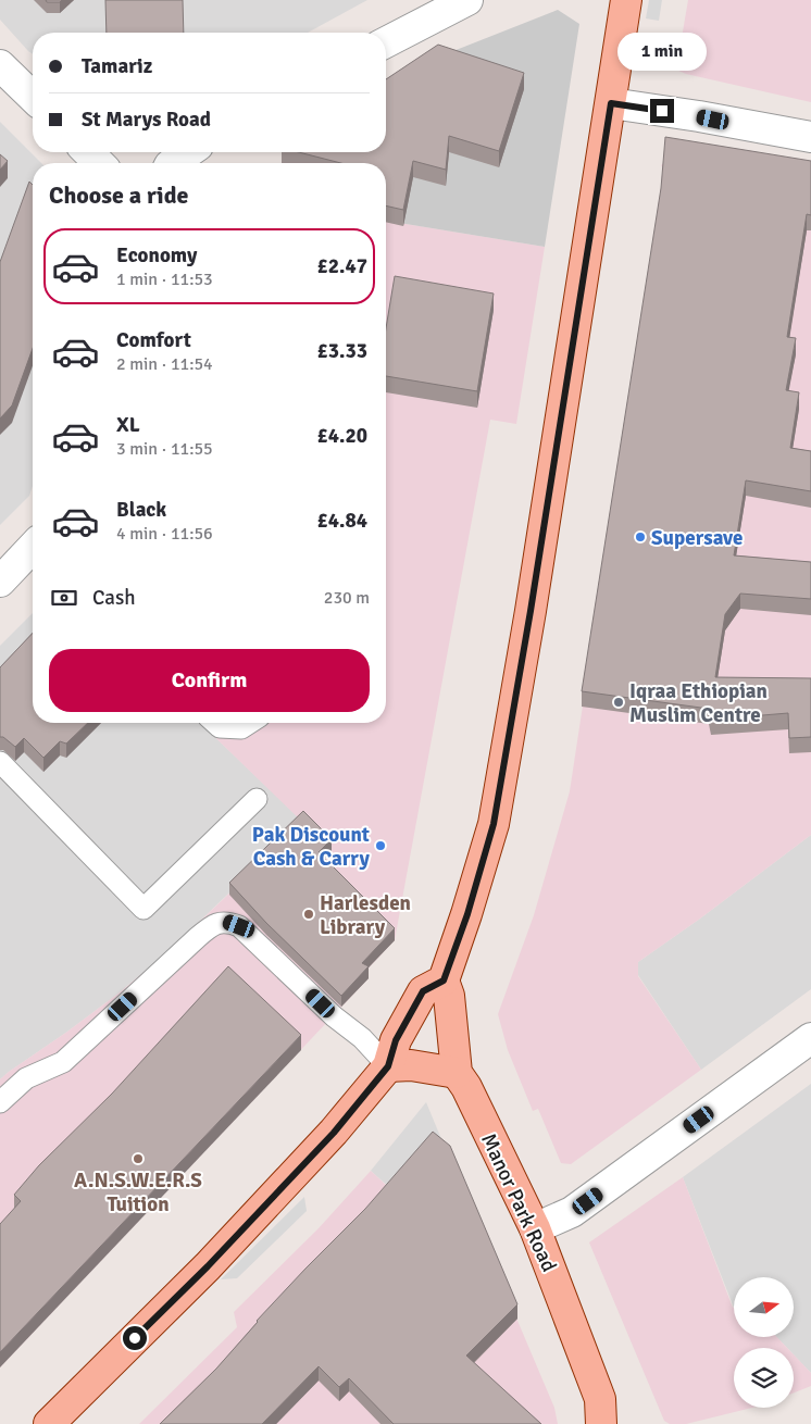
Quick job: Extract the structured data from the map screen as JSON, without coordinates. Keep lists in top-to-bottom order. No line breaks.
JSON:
{"streets":{"main road":["Manor Park Road"]},"places":["Supersave","Iqraa Ethiopian Muslim Centre","Pak Discount Cash & Carry","Harlesden Library","A.N.S.W.E.R.S Tuition"],"north":"right","page":{"bubble":"1 min","banner":["Tamariz","St Marys Road"],"heading":"Choose a ride","list":[{"name":"Economy","note":"1 min · 11:53","value":"£2.47"},{"name":"Comfort","note":"2 min · 11:54","value":"£3.33"},{"name":"XL","note":"3 min · 11:55","value":"£4.20"},{"name":"Black","note":"4 min · 11:56","value":"£4.84"}],"pay":["Cash","230 m"],"buttons":"Confirm"}}
